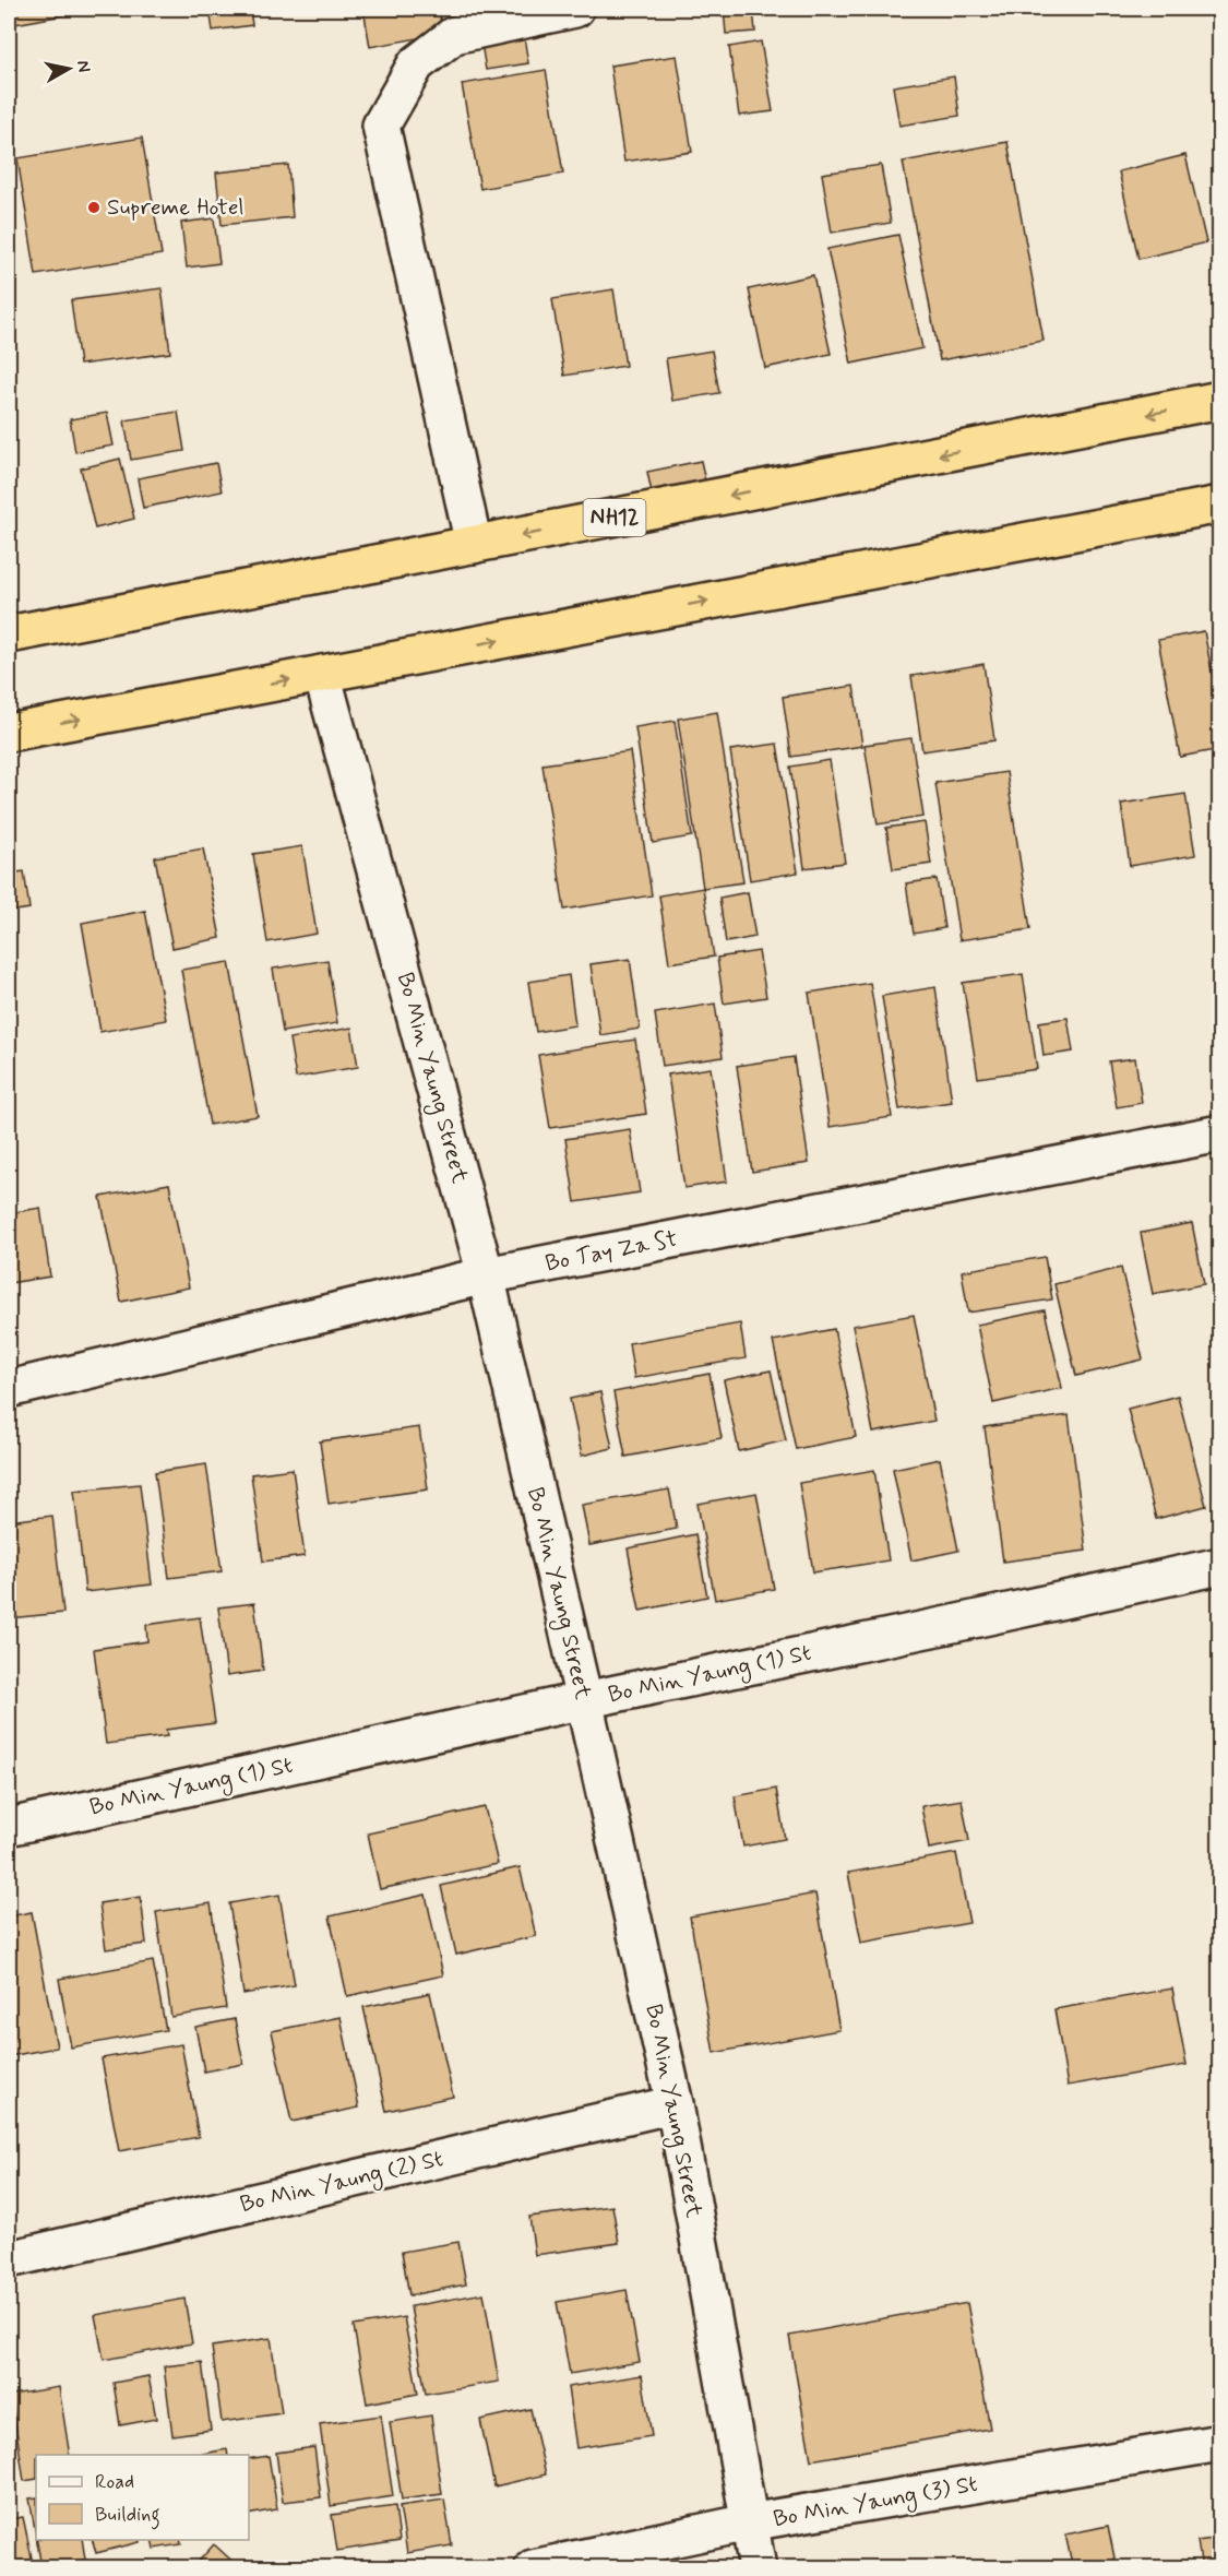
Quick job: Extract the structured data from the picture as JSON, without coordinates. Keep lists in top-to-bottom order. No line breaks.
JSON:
{"streets":{"highway":["NH12"],"street":["Bo Min Yaung Street","Bo Tay Za St","Bo Min Yaung (1) St","Bo Min Yaung (2) St","Bo Min Yaung (3) St"]},"crossings":[["Bo Min Yaung Street","Bo Tay Za St"],["Bo Min Yaung Street","Bo Min Yaung (1) St"],["Bo Min Yaung Street","Bo Min Yaung (2) St"],["Bo Min Yaung Street","Bo Min Yaung (3) St"]],"places":["Supreme Hotel"],"legend":["Road","Building"],"north":"right"}
